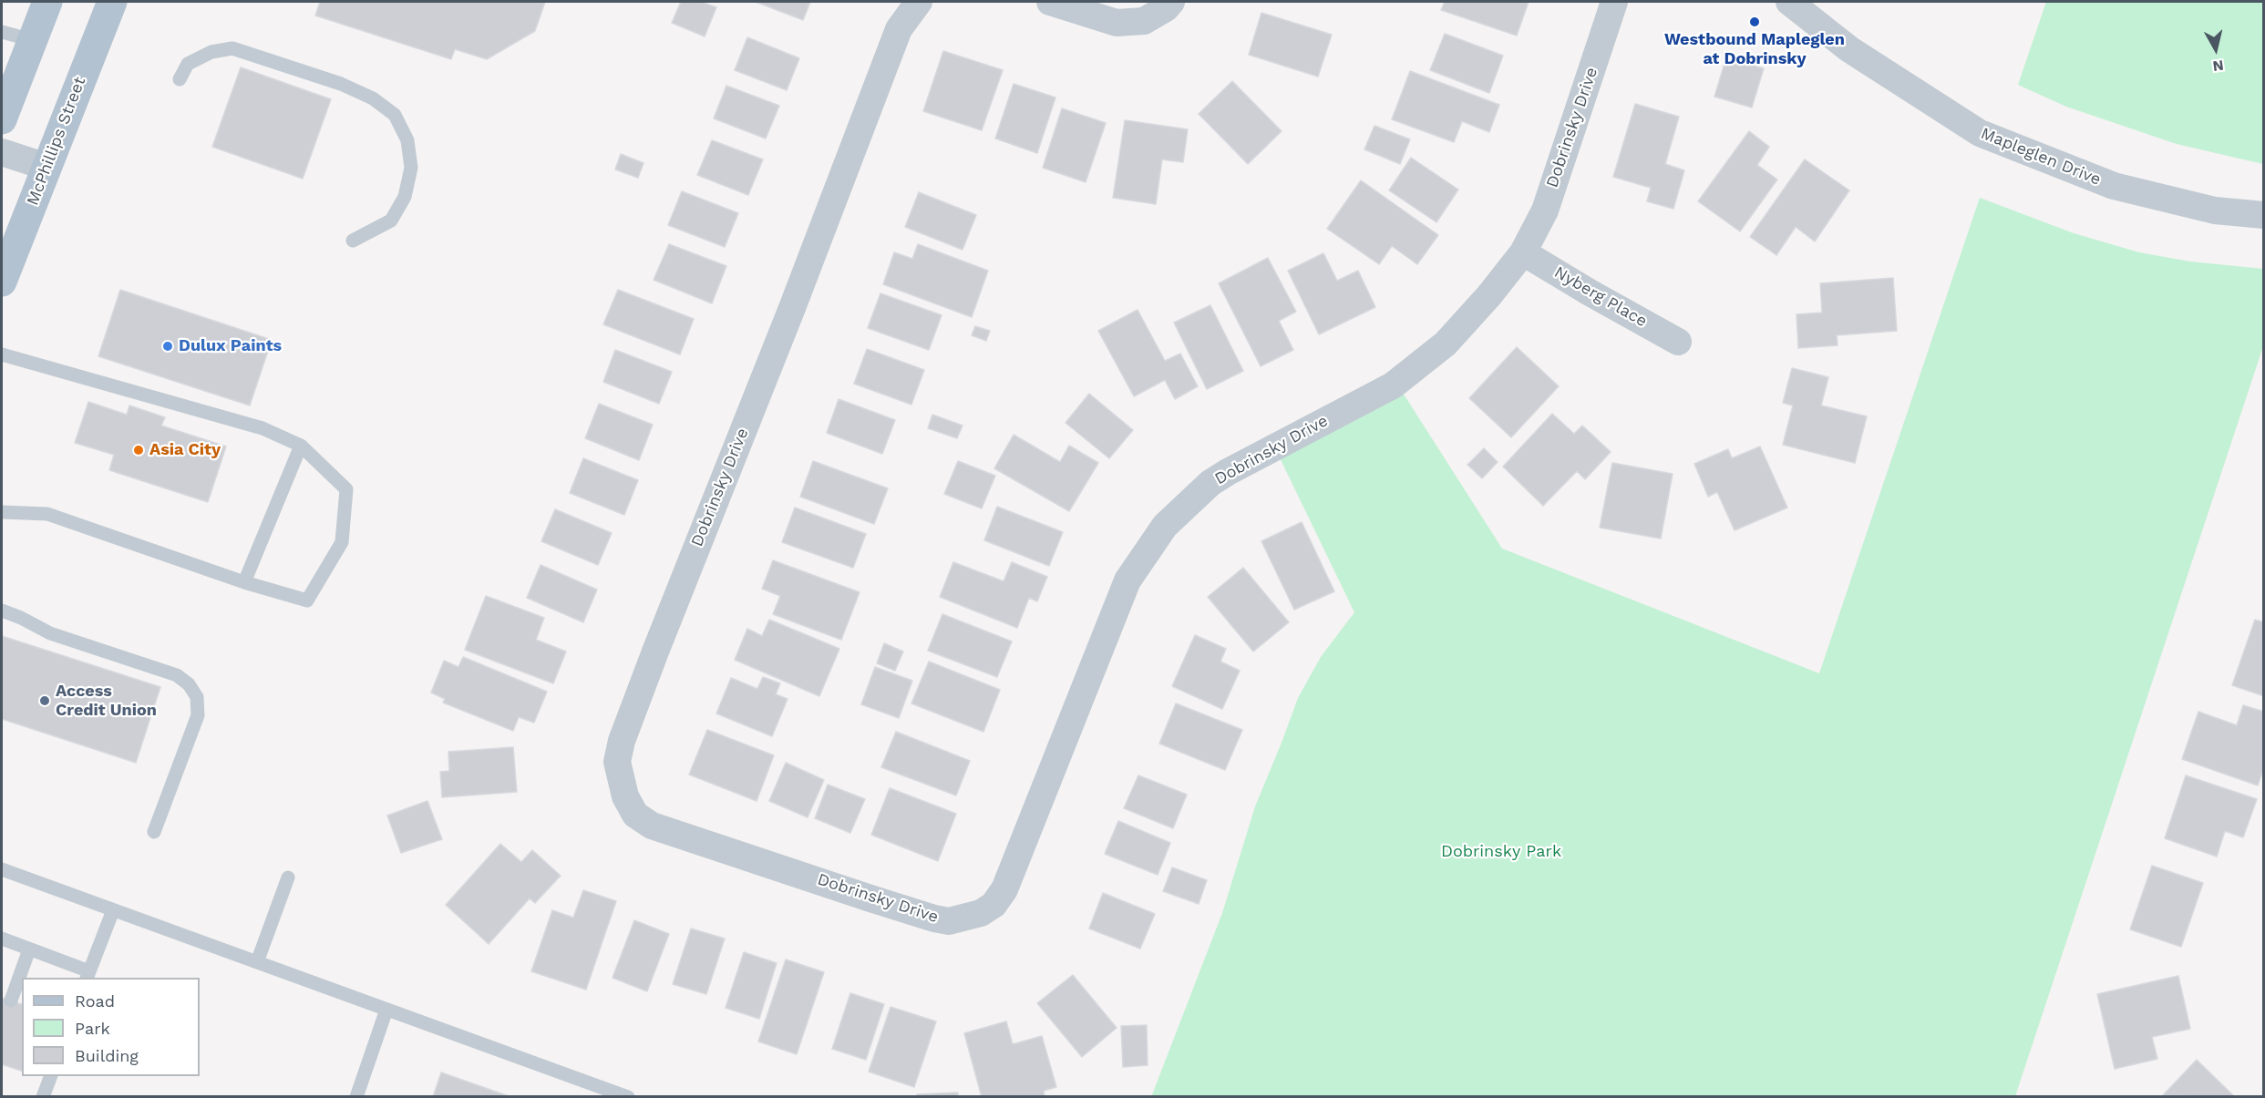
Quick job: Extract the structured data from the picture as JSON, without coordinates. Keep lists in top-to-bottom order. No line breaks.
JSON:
{"streets":{"main road":["McPhillips Street"],"street":["Dobrinsky Drive","Mapleglen Drive","Nyberg Place"]},"crossings":[["Dobrinsky Drive","Nyberg Place"]],"parks":["Dobrinsky Park"],"places":["Westbound Mapleglen at Dobrinsky","Dulux Paints","Asia City","Access Credit Union"],"legend":["Road","Park","Building"],"north":"bottom"}
